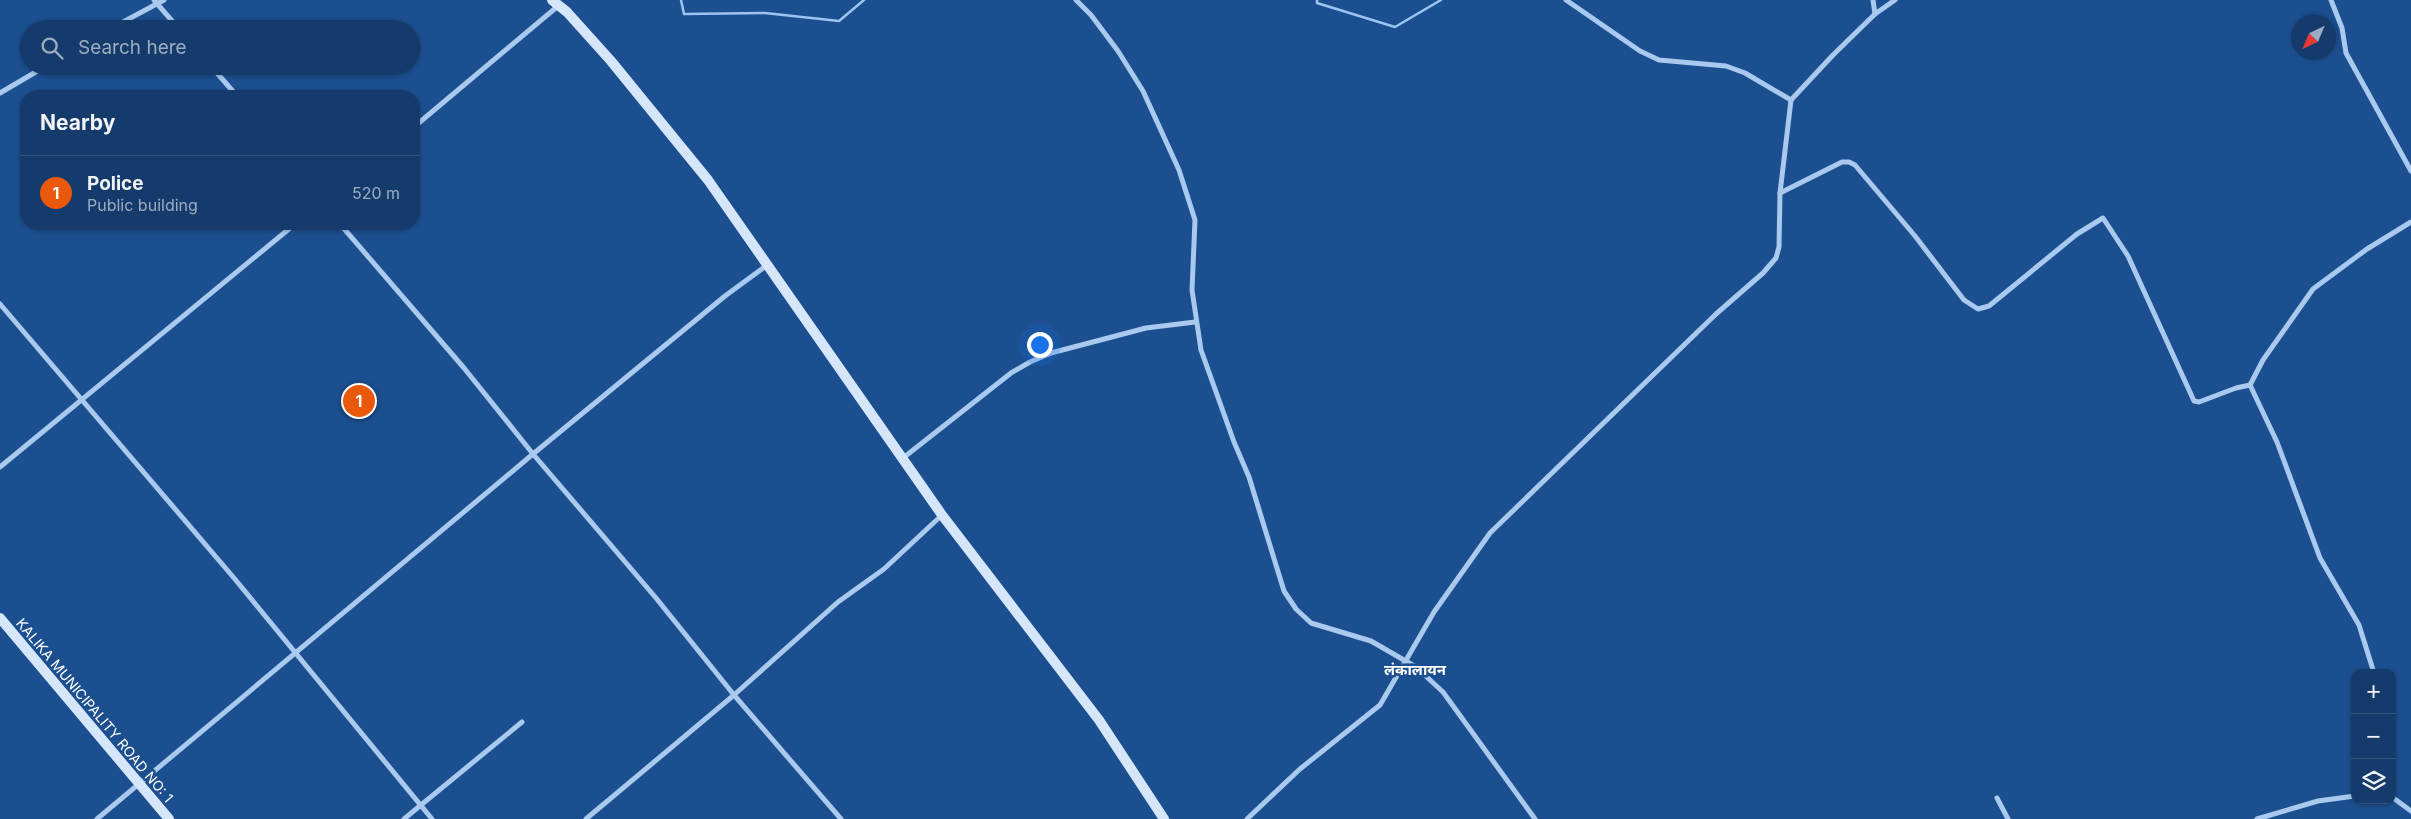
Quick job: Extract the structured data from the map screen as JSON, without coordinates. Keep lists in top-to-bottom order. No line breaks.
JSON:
{"streets":{"street":["KALIKA MUNICIPALITY ROAD NO: 1"]},"districts":["लंकालायन"],"north":"bottom left","page":{"search":"Search here","heading":"Nearby","list":[{"mark":"1","name":"Police","note":"Public building","value":"520 m"}],"pins":"1","map_buttons":["+","−"]}}
